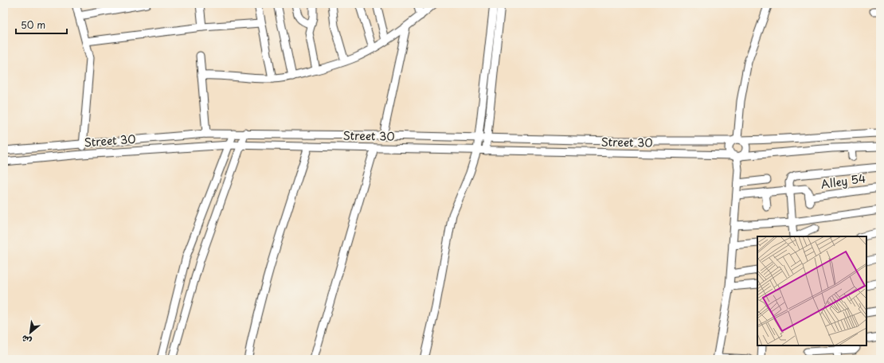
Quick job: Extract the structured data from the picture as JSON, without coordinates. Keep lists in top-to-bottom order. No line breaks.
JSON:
{"streets":{"street":["Street 30","Alley 54"]},"scale_bar":"50 m","north":"bottom left"}
